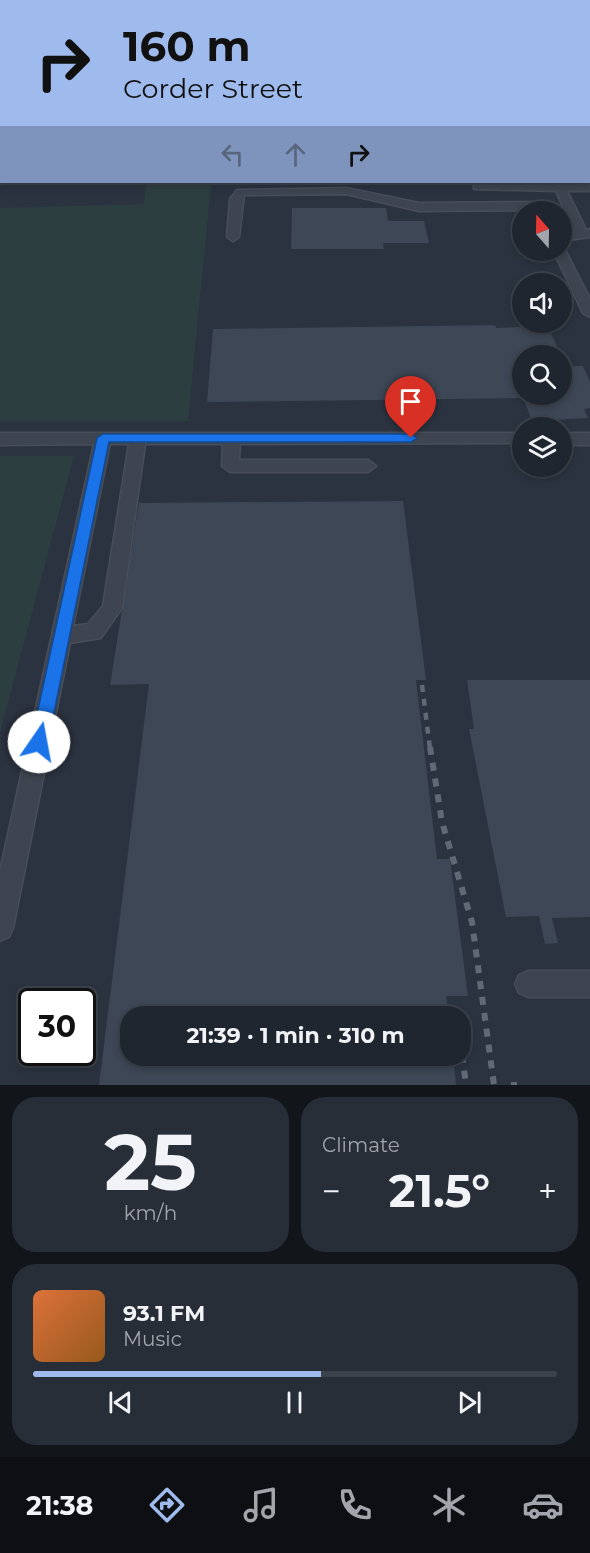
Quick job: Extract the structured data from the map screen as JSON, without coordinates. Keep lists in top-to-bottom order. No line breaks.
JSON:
{"north":"top","page":{"turn":["160 m","Corder Street"],"limit":"30","trip":"21:39 · 1 min · 310 m","tile":[["25","km/h"],"Climate"],"heat":["−","21.5°","+"],"song":["93.1 FM","Music"],"tabs":"21:38"}}
